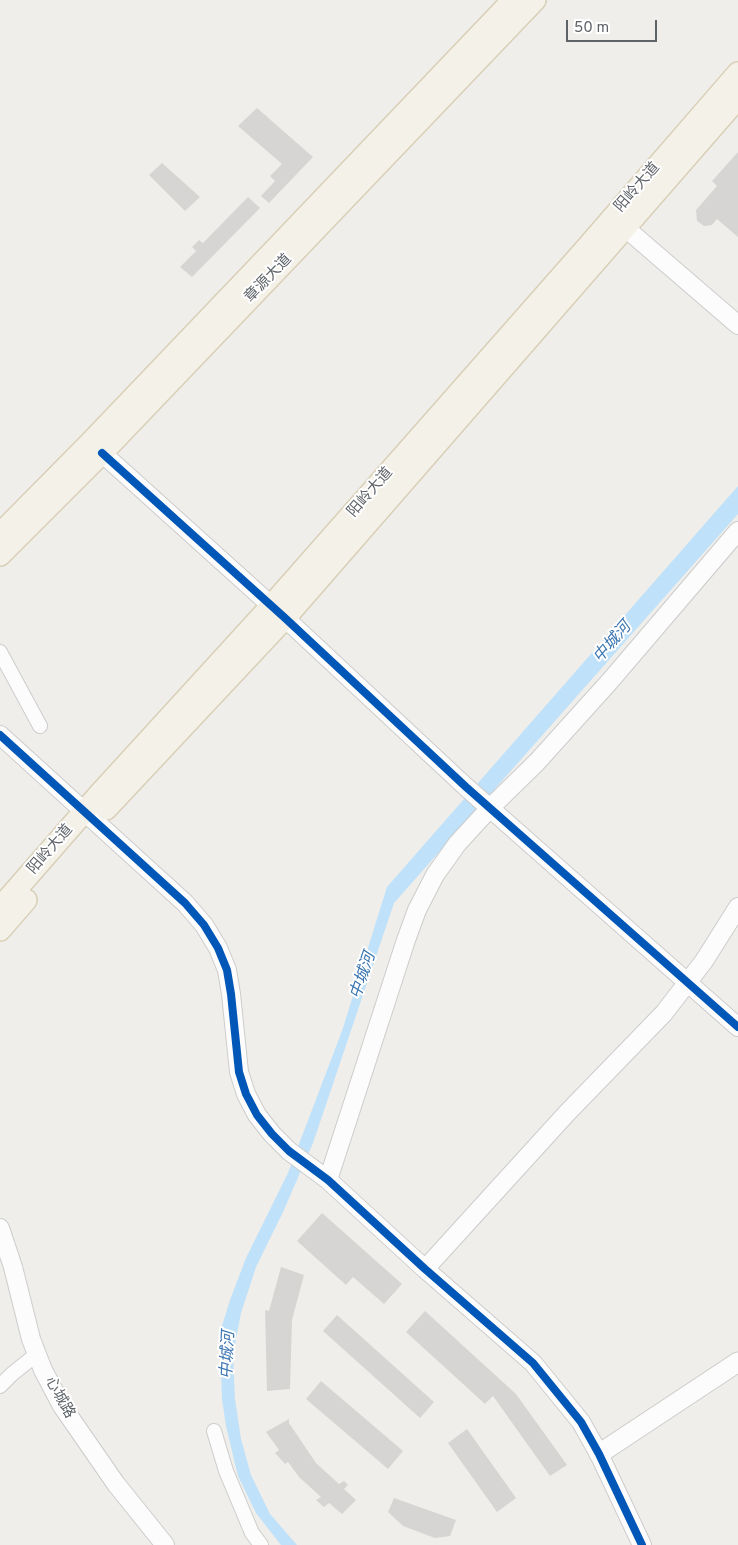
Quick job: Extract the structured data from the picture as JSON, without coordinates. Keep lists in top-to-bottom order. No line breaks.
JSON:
{"streets":{"main road":["阳岭大道","章源大道"],"street":["心城路"]},"water":["中城河"],"scale_bar":"50 m"}
